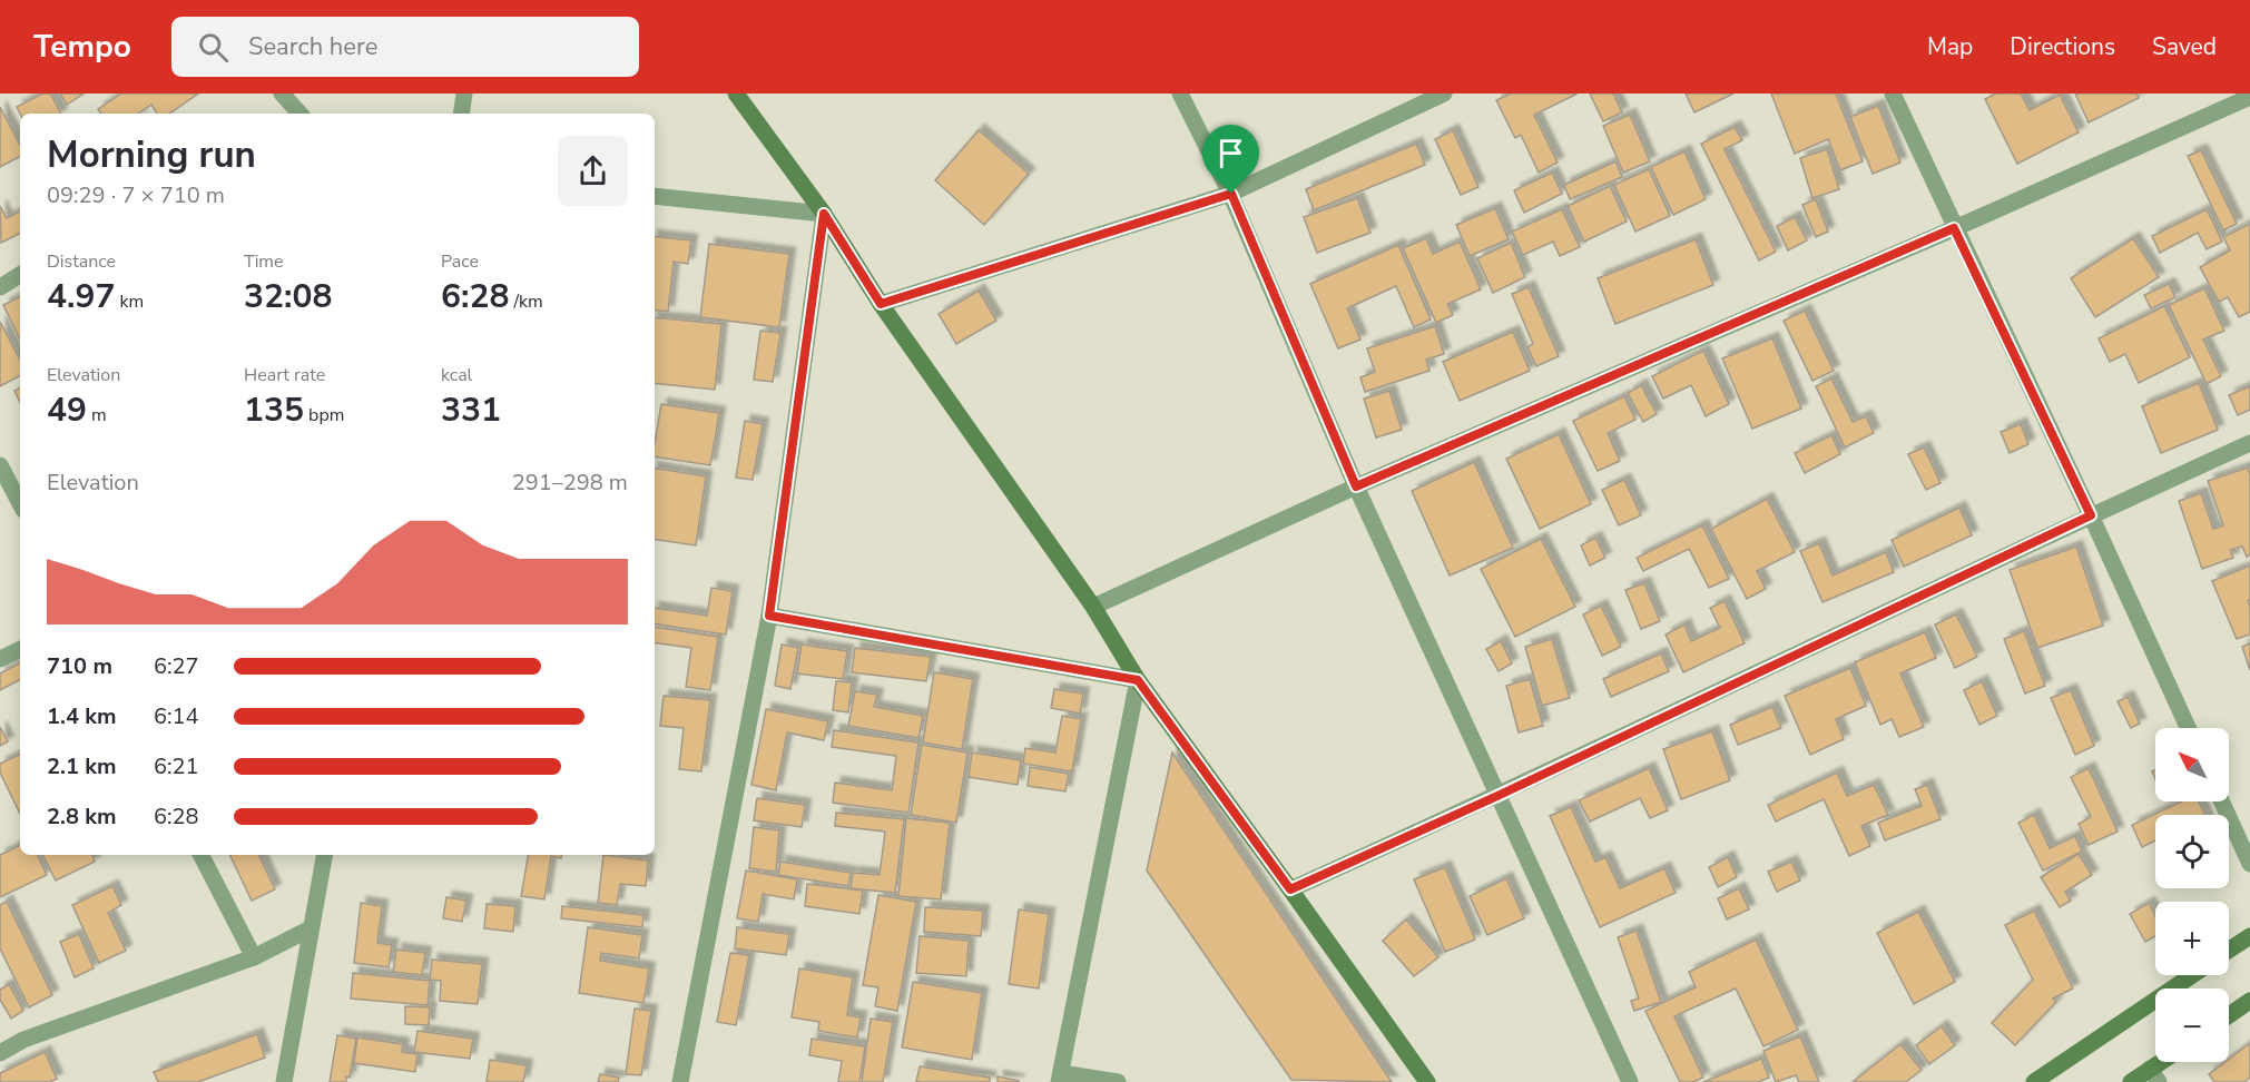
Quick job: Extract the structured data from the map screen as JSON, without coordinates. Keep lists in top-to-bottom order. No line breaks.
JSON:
{"north":"top left","page":{"header":"Tempo","search":"Search here","nav":["Map","Directions","Saved"],"heading":["Morning run","09:29 · 7 × 710 m"],"stats":[["Distance","4.97 km"],["Time","32:08"],["Pace","6:28 /km"],["Elevation","49 m"],["Heart rate","135 bpm"],["kcal","331"]],"chart":["Elevation","291–298 m"],"list":[{"name":"710 m","note":"6:27"},{"name":"1.4 km","note":"6:14"},{"name":"2.1 km","note":"6:21"},{"name":"2.8 km","note":"6:28"}],"map_buttons":["+","−"]}}
